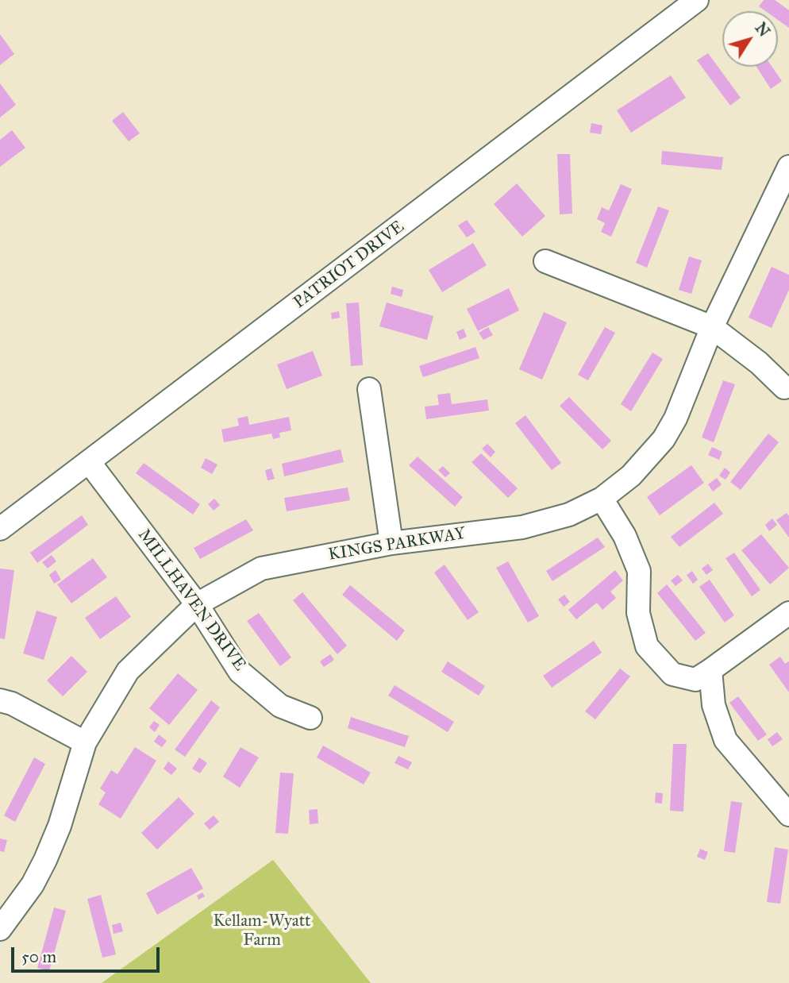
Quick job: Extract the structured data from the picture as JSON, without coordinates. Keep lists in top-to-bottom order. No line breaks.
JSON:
{"streets":{"street":["PATRIOT DRIVE","KINGS PARKWAY","MILLHAVEN DRIVE"]},"crossings":[["PATRIOT DRIVE","MILLHAVEN DRIVE"],["KINGS PARKWAY","MILLHAVEN DRIVE"]],"parks":["Kellam-Wyatt Farm"],"scale_bar":"50 m","north":"top right"}
